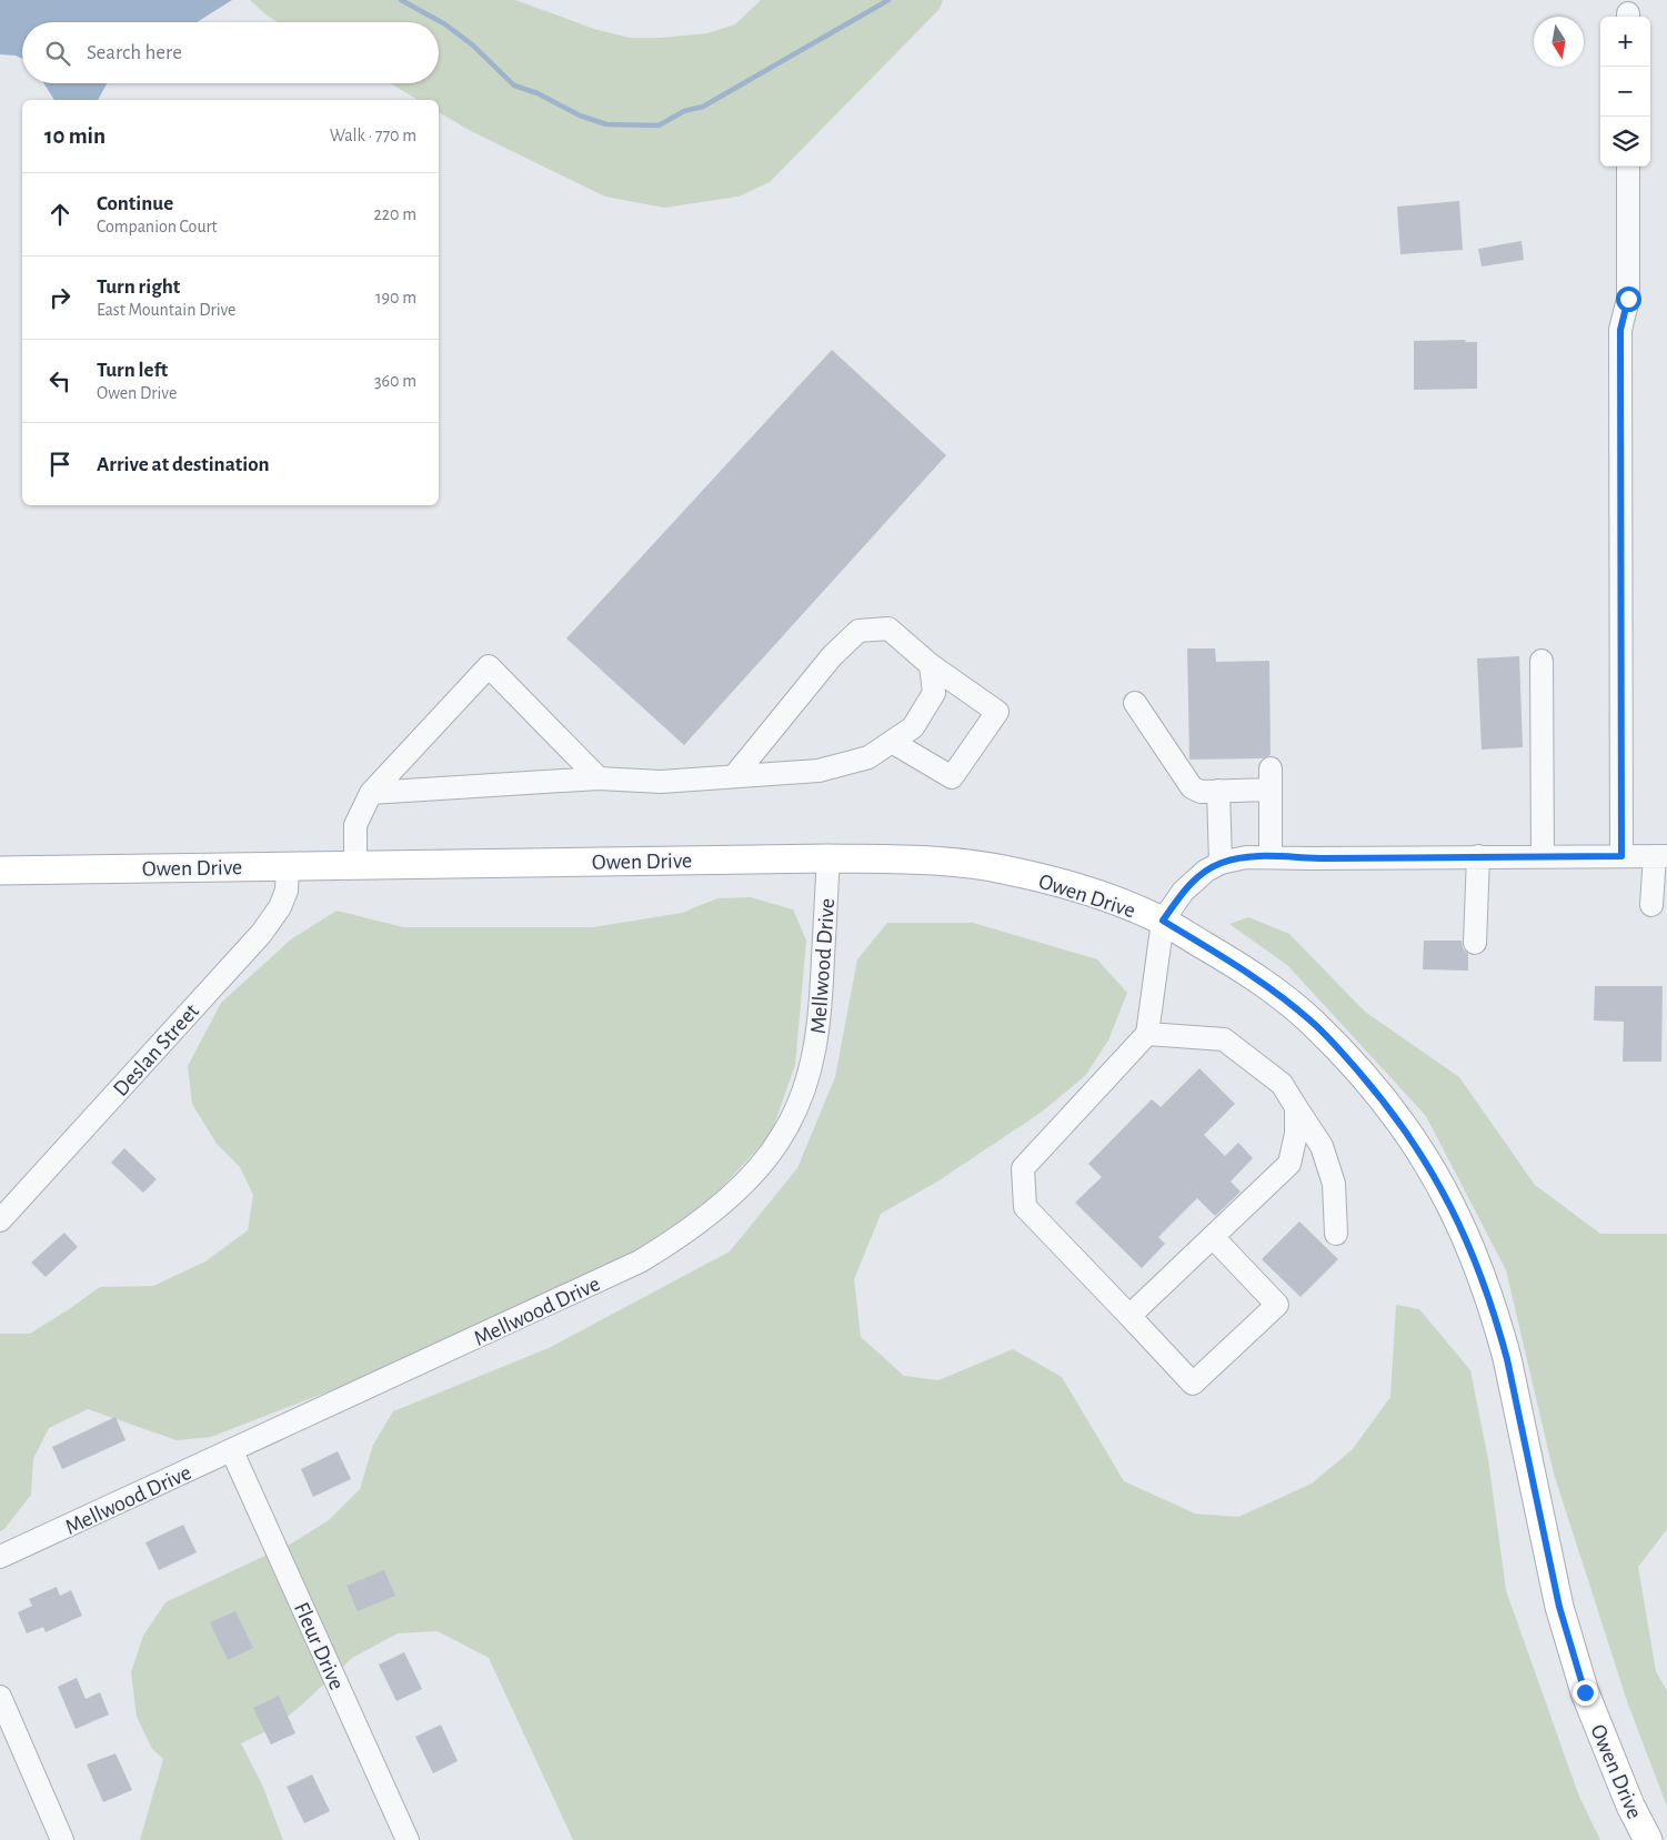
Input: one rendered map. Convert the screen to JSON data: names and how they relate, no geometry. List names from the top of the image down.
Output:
{
  "streets": {
    "main road": ["Owen Drive"],
    "street": ["Mellwood Drive", "Deslan Street", "Fleur Drive"]
  },
  "crossings": [
    ["Owen Drive", "Mellwood Drive"],
    ["Owen Drive", "Deslan Street"],
    ["Mellwood Drive", "Fleur Drive"]
  ],
  "north": "bottom",
  "page": {
    "map_buttons": ["+", "−"],
    "search": "Search here",
    "heading": ["10 min", "Walk · 770 m"],
    "list": [
      ["Continue", "Companion Court", "220 m"],
      ["Turn right", "East Mountain Drive", "190 m"],
      ["Turn left", "Owen Drive", "360 m"],
      "Arrive at destination"
    ]
  }
}
